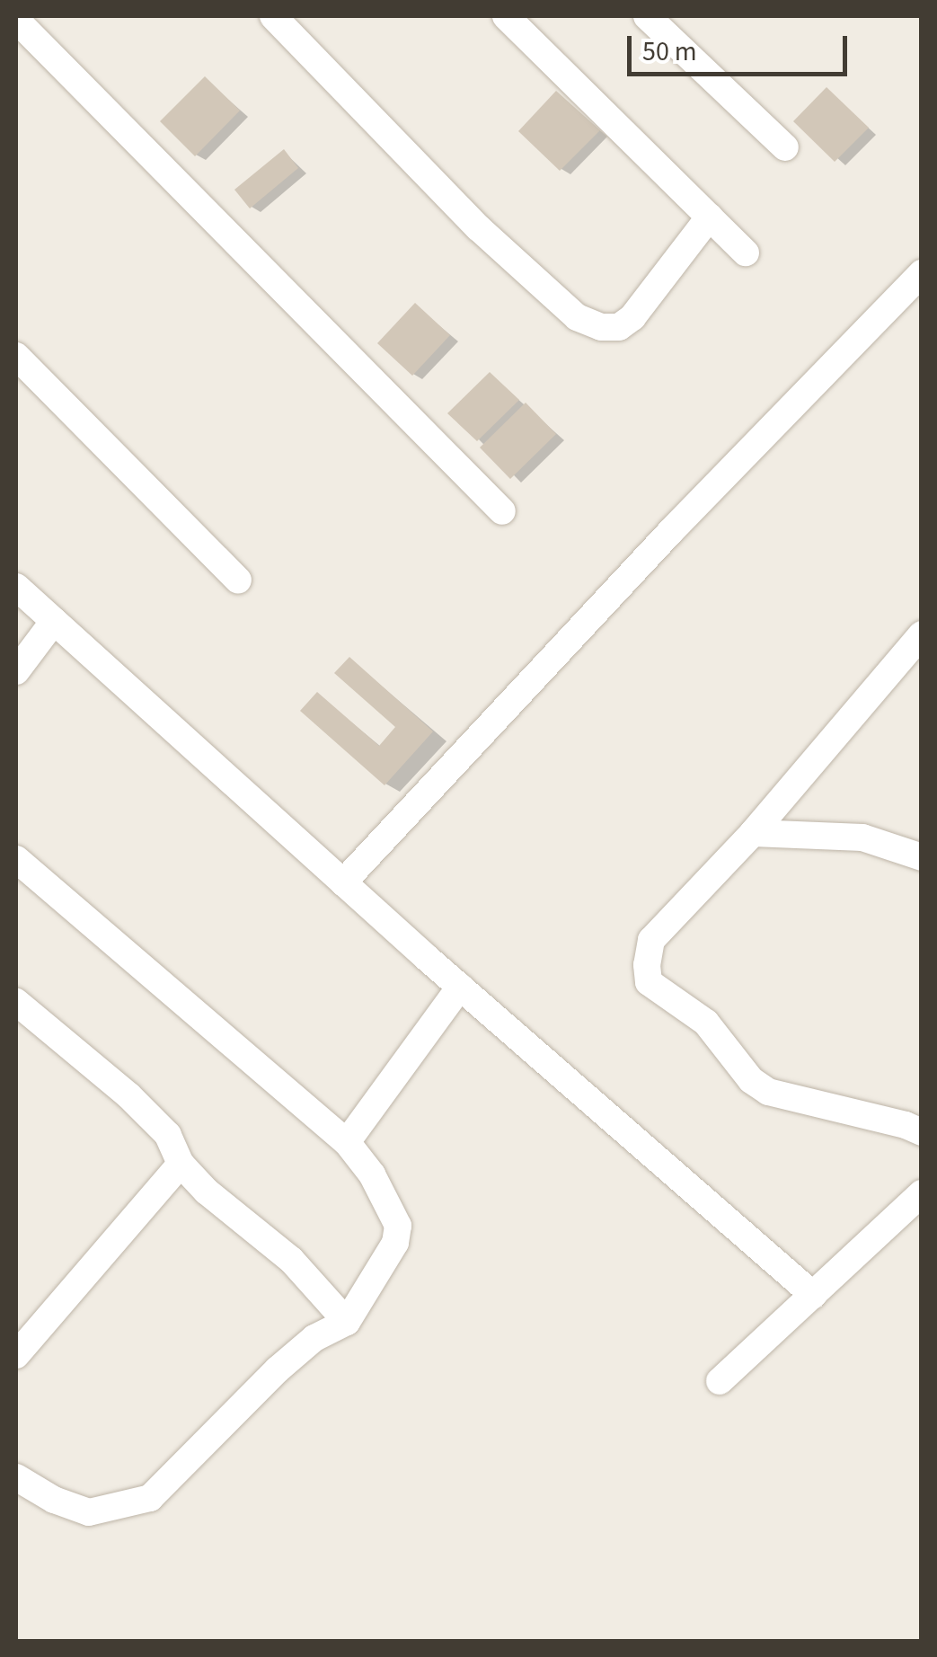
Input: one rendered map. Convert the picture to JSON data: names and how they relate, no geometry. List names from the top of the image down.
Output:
{
  "scale_bar": "50 m"
}
